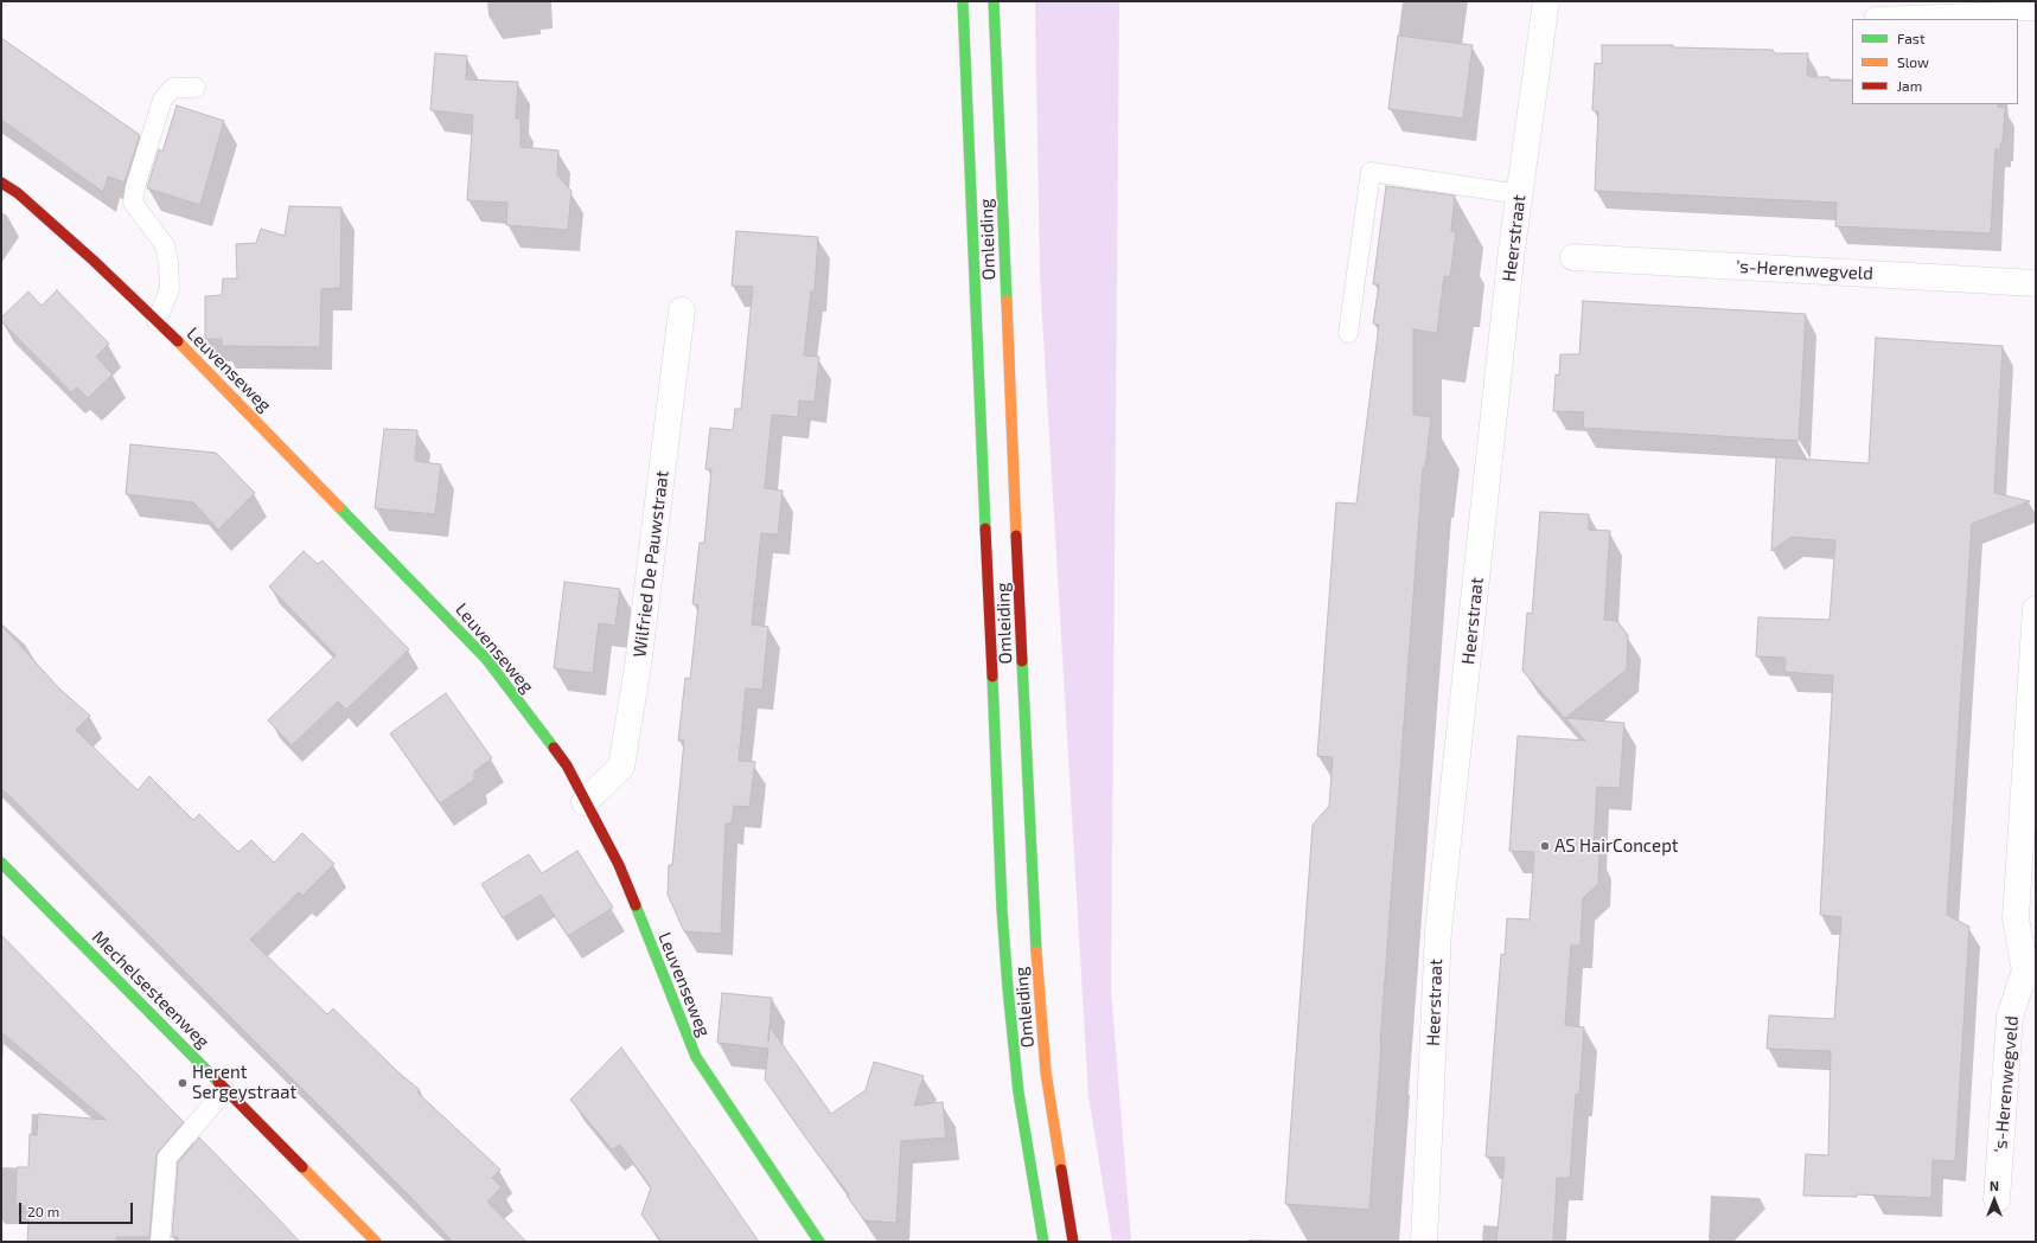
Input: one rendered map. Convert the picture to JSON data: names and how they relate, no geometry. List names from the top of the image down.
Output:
{
  "streets": {
    "main road": ["Omleiding", "Leuvenseweg", "Mechelsesteenweg"],
    "street": ["Heerstraat", "'s-Herenwegveld", "Wilfried De Pauwstraat"]
  },
  "crossings": [
    ["Leuvenseweg", "Wilfried De Pauwstraat"]
  ],
  "places": ["AS HairConcept", "Herent Sergeystraat"],
  "legend": ["Fast", "Slow", "Jam"],
  "scale_bar": "20 m",
  "north": "top"
}
